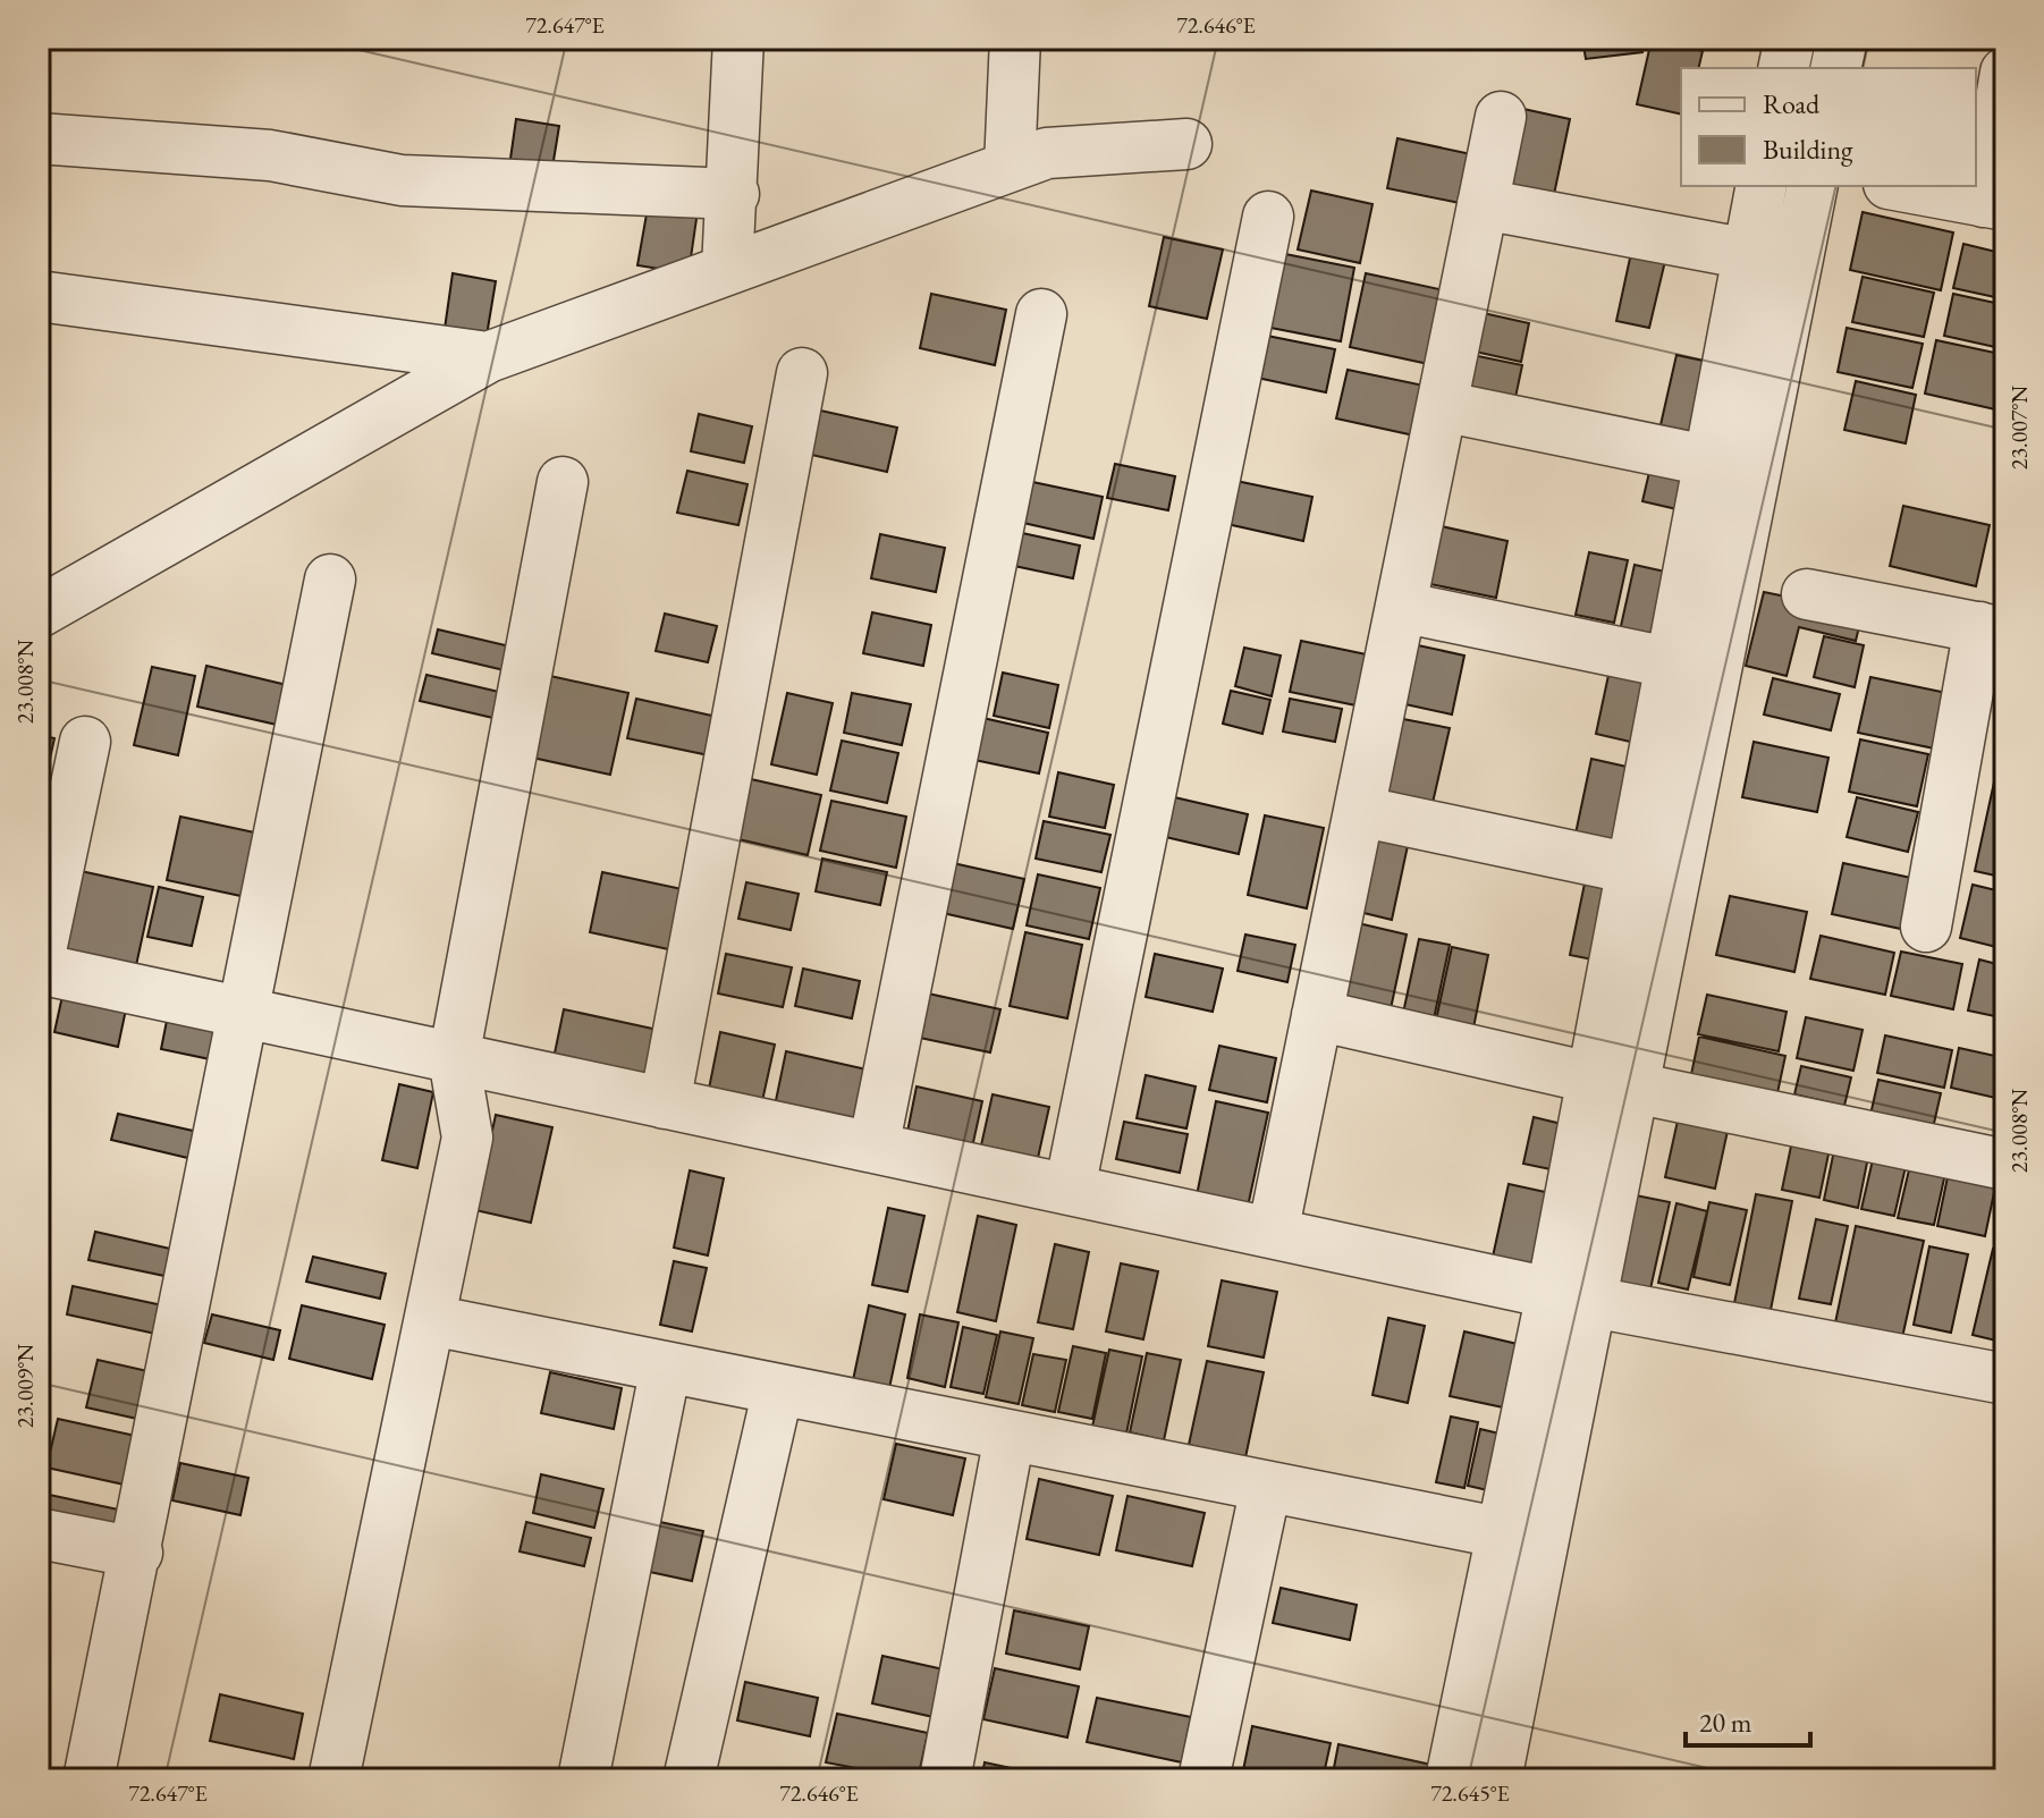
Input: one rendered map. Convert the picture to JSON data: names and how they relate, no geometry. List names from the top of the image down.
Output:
{
  "legend": ["Road", "Building"],
  "scale_bar": "20 m",
  "coordinates": [
    "72.647°E",
    "72.646°E",
    "23.007°N",
    "23.008°N",
    "23.009°N",
    "72.645°E"
  ]
}
